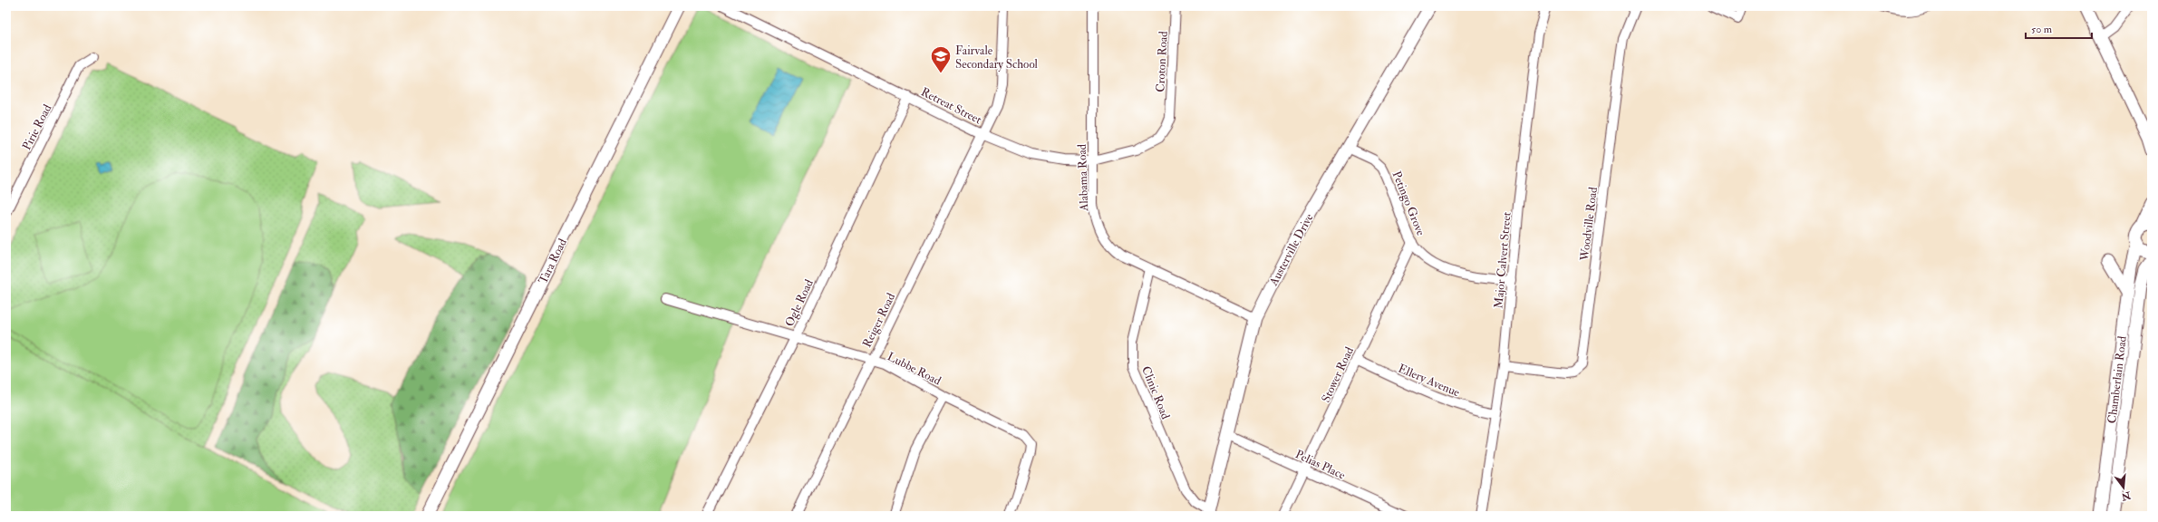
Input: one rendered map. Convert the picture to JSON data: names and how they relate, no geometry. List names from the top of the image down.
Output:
{
  "streets": {
    "street": [
      "Croton Road",
      "Retreat Street",
      "Pirie Road",
      "Alabama Road",
      "Petingo Grove",
      "Woodville Road",
      "Austerville Drive",
      "Major Calvert Street",
      "Tara Road",
      "Ogle Road",
      "Reiger Road",
      "Lubbe Road",
      "Stower Road",
      "Ellery Avenue",
      "Chamberlain Road",
      "Clinic Road",
      "Pelias Place"
    ]
  },
  "crossings": [
    ["Croton Road", "Retreat Street"],
    ["Retreat Street", "Alabama Road"],
    ["Retreat Street", "Ogle Road"],
    ["Retreat Street", "Reiger Road"],
    ["Alabama Road", "Austerville Drive"],
    ["Alabama Road", "Clinic Road"],
    ["Petingo Grove", "Austerville Drive"],
    ["Petingo Grove", "Major Calvert Street"],
    ["Petingo Grove", "Stower Road"],
    ["Woodville Road", "Major Calvert Street"],
    ["Austerville Drive", "Clinic Road"],
    ["Austerville Drive", "Pelias Place"],
    ["Major Calvert Street", "Ellery Avenue"],
    ["Ogle Road", "Lubbe Road"],
    ["Reiger Road", "Lubbe Road"],
    ["Stower Road", "Ellery Avenue"],
    ["Stower Road", "Pelias Place"]
  ],
  "places": {
    "school or university": ["Fairvale Secondary School"]
  },
  "scale_bar": "50 m",
  "north": "bottom"
}
